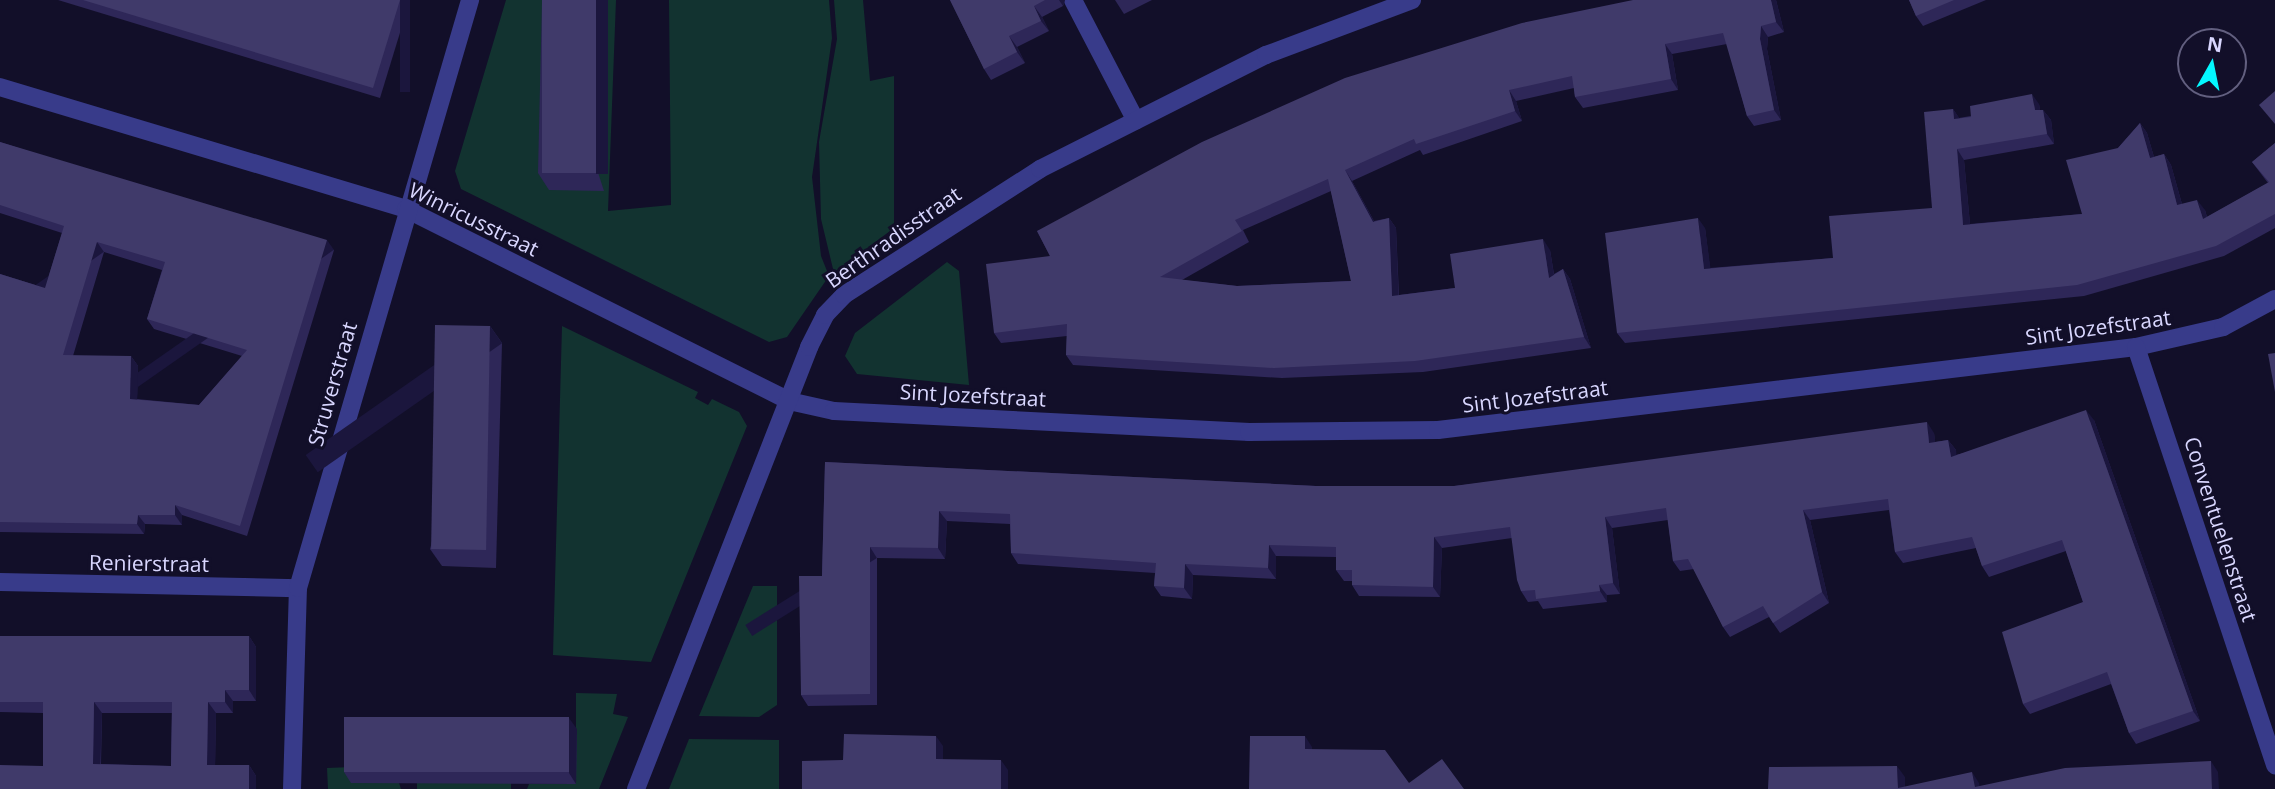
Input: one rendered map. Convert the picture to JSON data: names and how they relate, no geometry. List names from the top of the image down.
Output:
{
  "streets": {
    "street": [
      "Winricusstraat",
      "Berthradisstraat",
      "Sint Jozefstraat",
      "Struverstraat",
      "Conventuelenstraat",
      "Renierstraat"
    ]
  },
  "crossings": [
    ["Winricusstraat", "Berthradisstraat"],
    ["Winricusstraat", "Sint Jozefstraat"],
    ["Winricusstraat", "Struverstraat"],
    ["Berthradisstraat", "Sint Jozefstraat"],
    ["Sint Jozefstraat", "Conventuelenstraat"],
    ["Struverstraat", "Renierstraat"]
  ],
  "north": "top"
}
